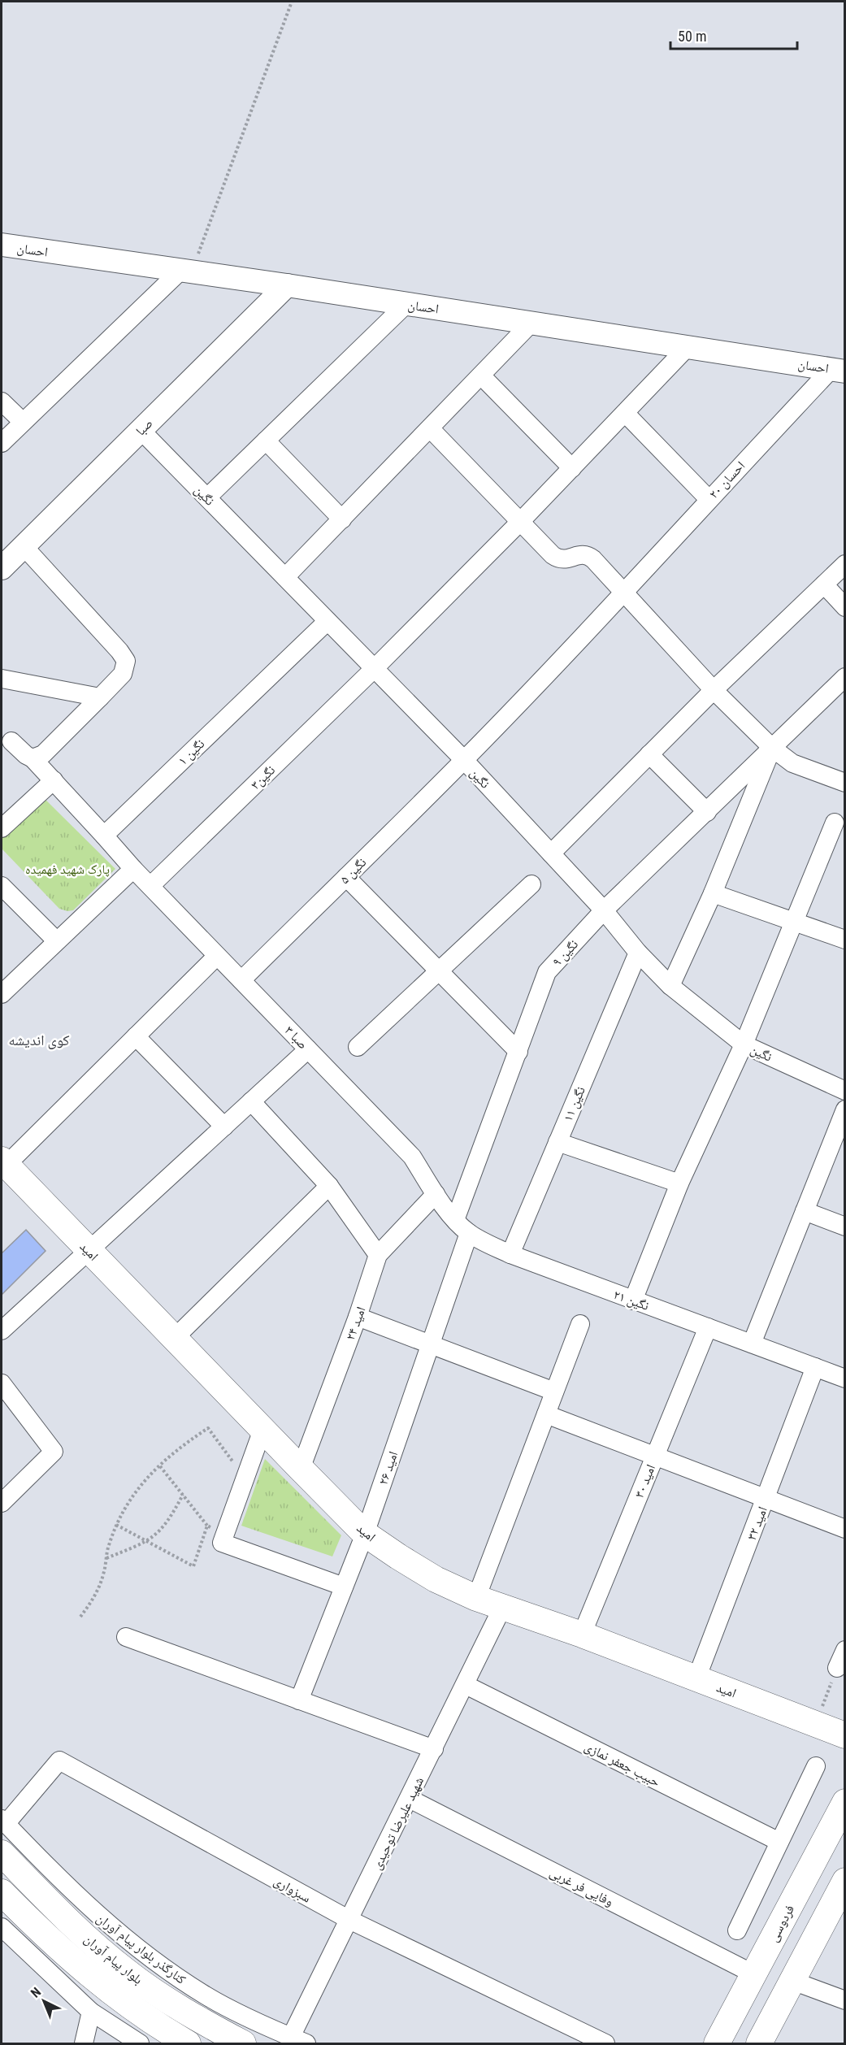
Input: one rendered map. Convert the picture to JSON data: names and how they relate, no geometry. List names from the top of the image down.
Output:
{
  "streets": {
    "main road": ["امید", "فردوسی", "بلوار پیام آوران"],
    "street": [
      "احسان",
      "صبا",
      "احسان ۲۰",
      "نگین",
      "نگین ۱",
      "نگین۳",
      "نگین ۵",
      "نگین ۹",
      "صبا ۳",
      "نگین ۱۱",
      "نگین ۲۱",
      "امید ۲۴",
      "امید ۲۶",
      "امید ۳۰",
      "امید ۳۲",
      "حبیب جعفر نمازی",
      "شهید علیرضا توحیدی",
      "وفایی فر غربی",
      "سبزواری",
      "کنارگذر بلوار پیام آوران"
    ]
  },
  "crossings": [
    ["احسان", "صبا"],
    ["احسان", "احسان ۲۰"],
    ["احسان", "نگین۳"],
    ["صبا", "نگین"],
    ["احسان ۲۰", "نگین"],
    ["احسان ۲۰", "نگین ۵"],
    ["نگین", "نگین ۱"],
    ["نگین", "نگین۳"],
    ["نگین", "نگین ۵"],
    ["نگین", "نگین ۹"],
    ["نگین", "نگین ۱۱"],
    ["نگین۳", "صبا ۳"],
    ["نگین ۵", "صبا ۳"],
    ["نگین ۹", "نگین ۲۱"],
    ["صبا ۳", "نگین ۲۱"],
    ["صبا ۳", "امید ۲۴"],
    ["نگین ۱۱", "نگین ۲۱"],
    ["امید", "امید ۲۴"],
    ["امید", "امید ۲۶"],
    ["امید", "امید ۳۰"],
    ["امید", "امید ۳۲"],
    ["امید", "شهید علیرضا توحیدی"],
    ["نگین ۲۱", "امید ۲۴"],
    ["نگین ۲۱", "امید ۲۶"],
    ["نگین ۲۱", "امید ۳۰"],
    ["نگین ۲۱", "امید ۳۲"],
    ["حبیب جعفر نمازی", "شهید علیرضا توحیدی"],
    ["شهید علیرضا توحیدی", "وفایی فر غربی"],
    ["شهید علیرضا توحیدی", "سبزواری"],
    ["شهید علیرضا توحیدی", "کنارگذر بلوار پیام آوران"],
    ["وفایی فر غربی", "فردوسی"],
    ["سبزواری", "کنارگذر بلوار پیام آوران"]
  ],
  "districts": ["کوی اندیشه"],
  "parks": ["پارک شهید فهمیده"],
  "scale_bar": "50 m",
  "north": "top left"
}
